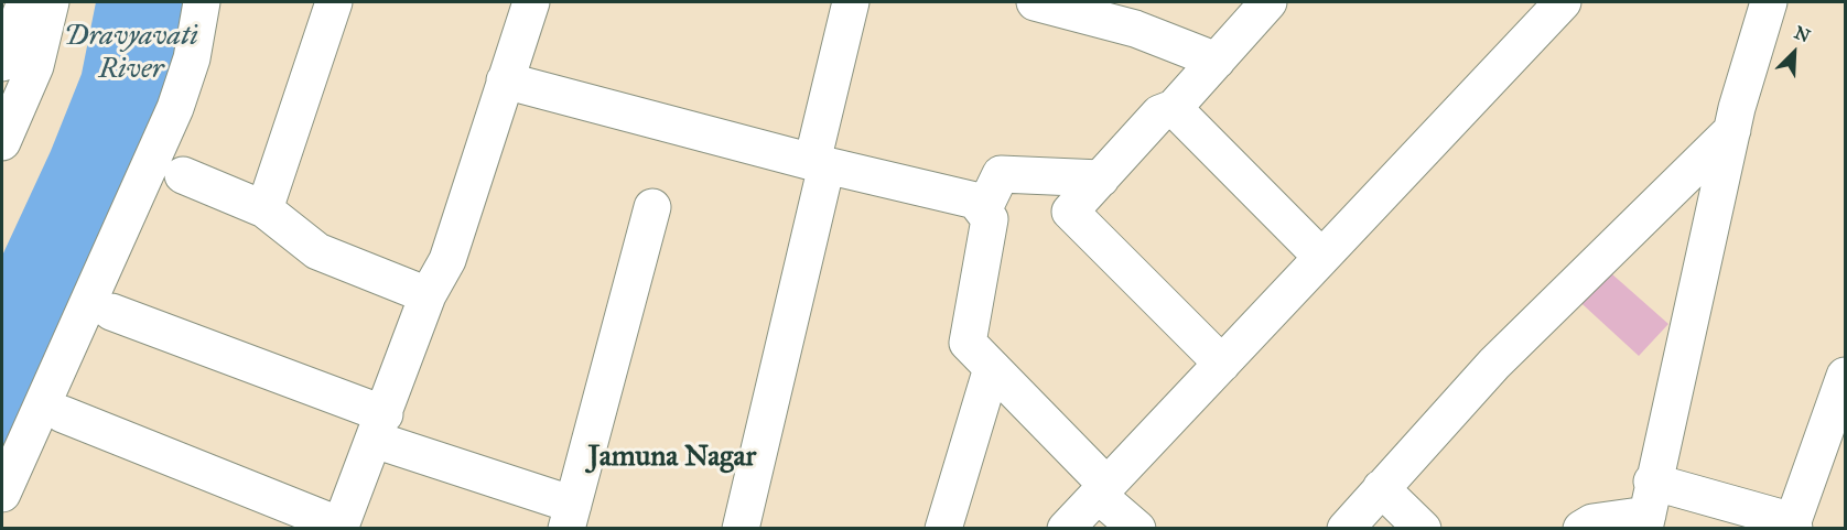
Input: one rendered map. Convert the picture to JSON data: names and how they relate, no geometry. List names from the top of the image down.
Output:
{
  "districts": ["Jamuna Nagar"],
  "water": ["Dravyavati River"],
  "north": "top right"
}
